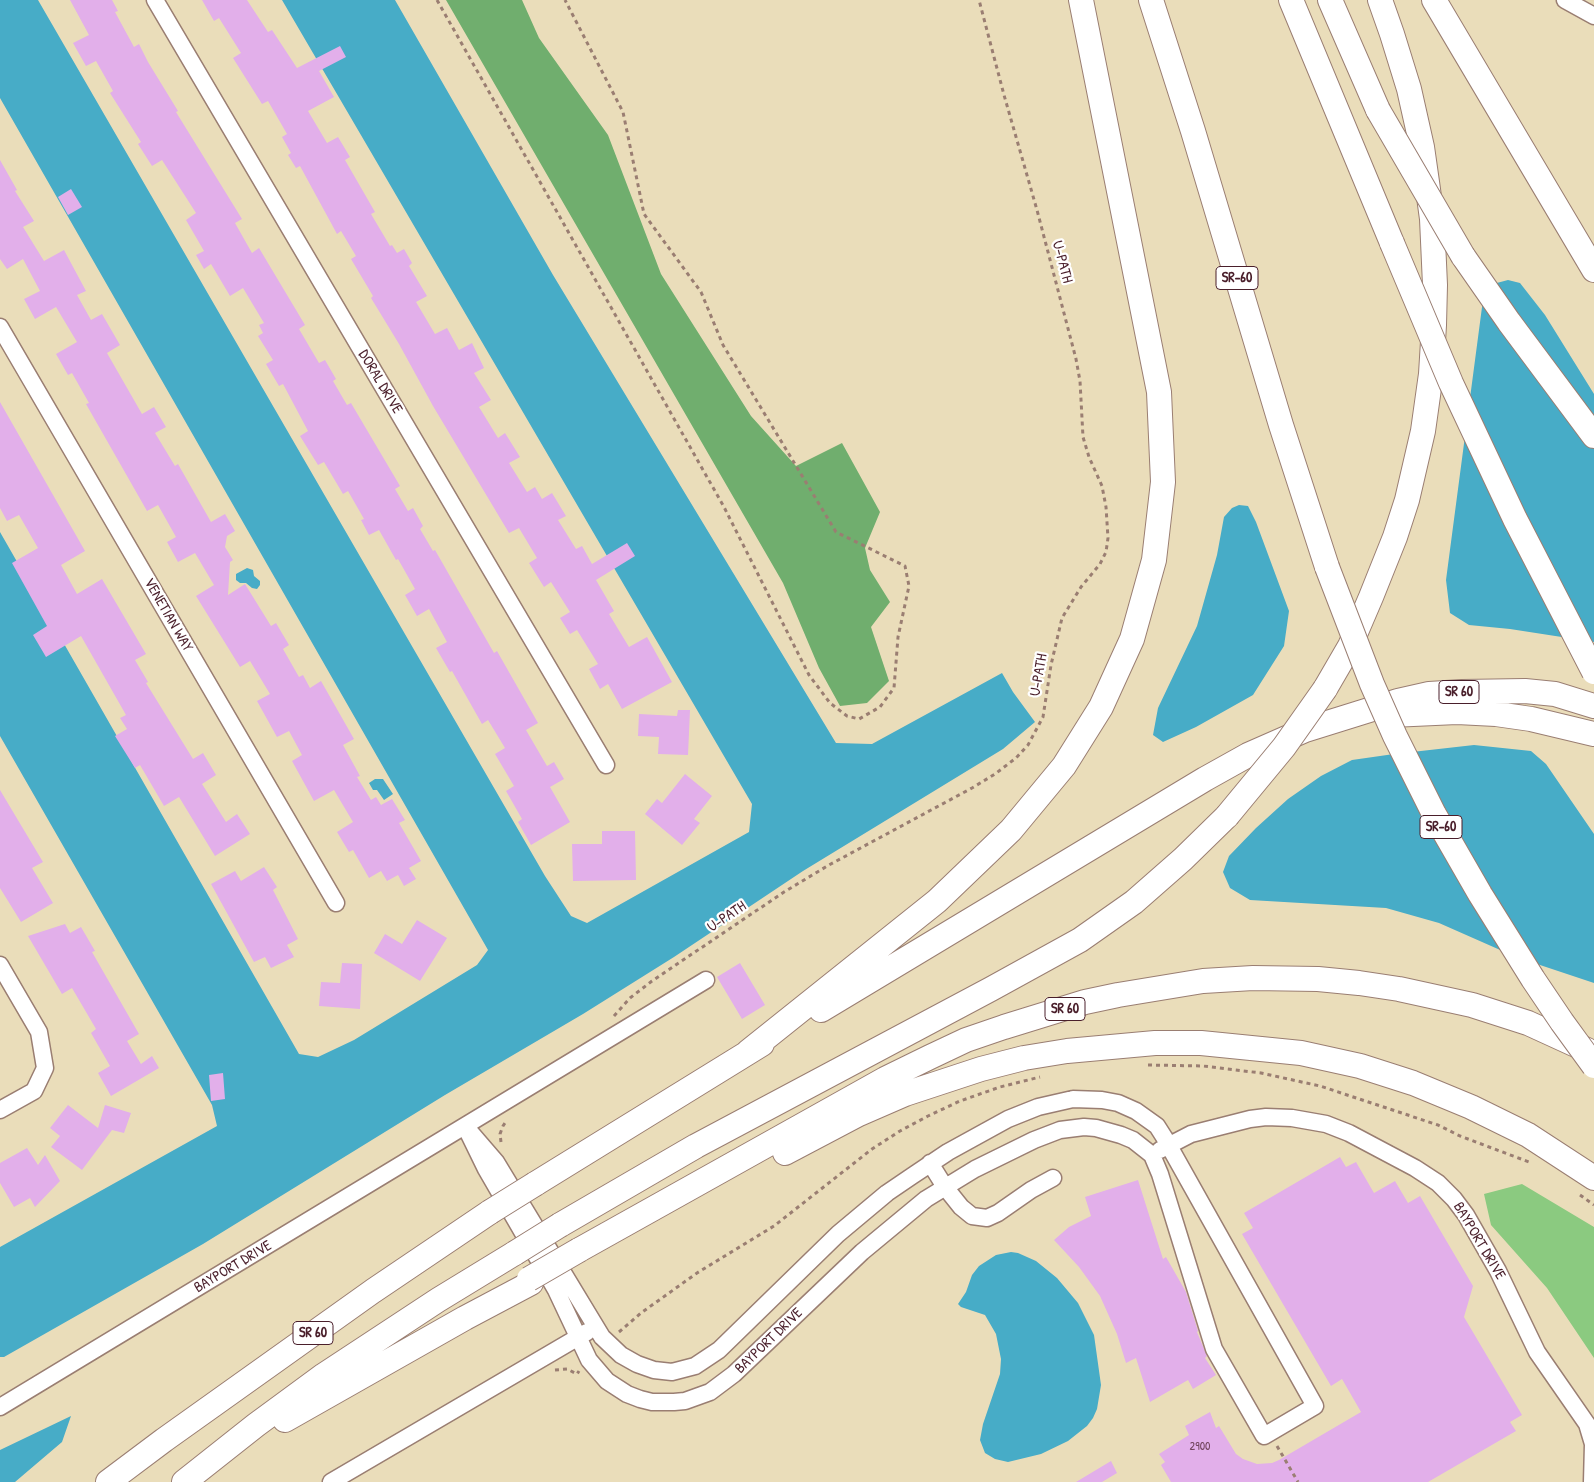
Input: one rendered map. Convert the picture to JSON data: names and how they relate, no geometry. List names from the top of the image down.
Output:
{
  "streets": {
    "highway": ["SR-60", "SR 60"],
    "street": ["DORAL DRIVE", "VENETIAN WAY", "BAYPORT DRIVE"],
    "path": ["U-PATH"]
  },
  "house_numbers": ["2900"]
}
